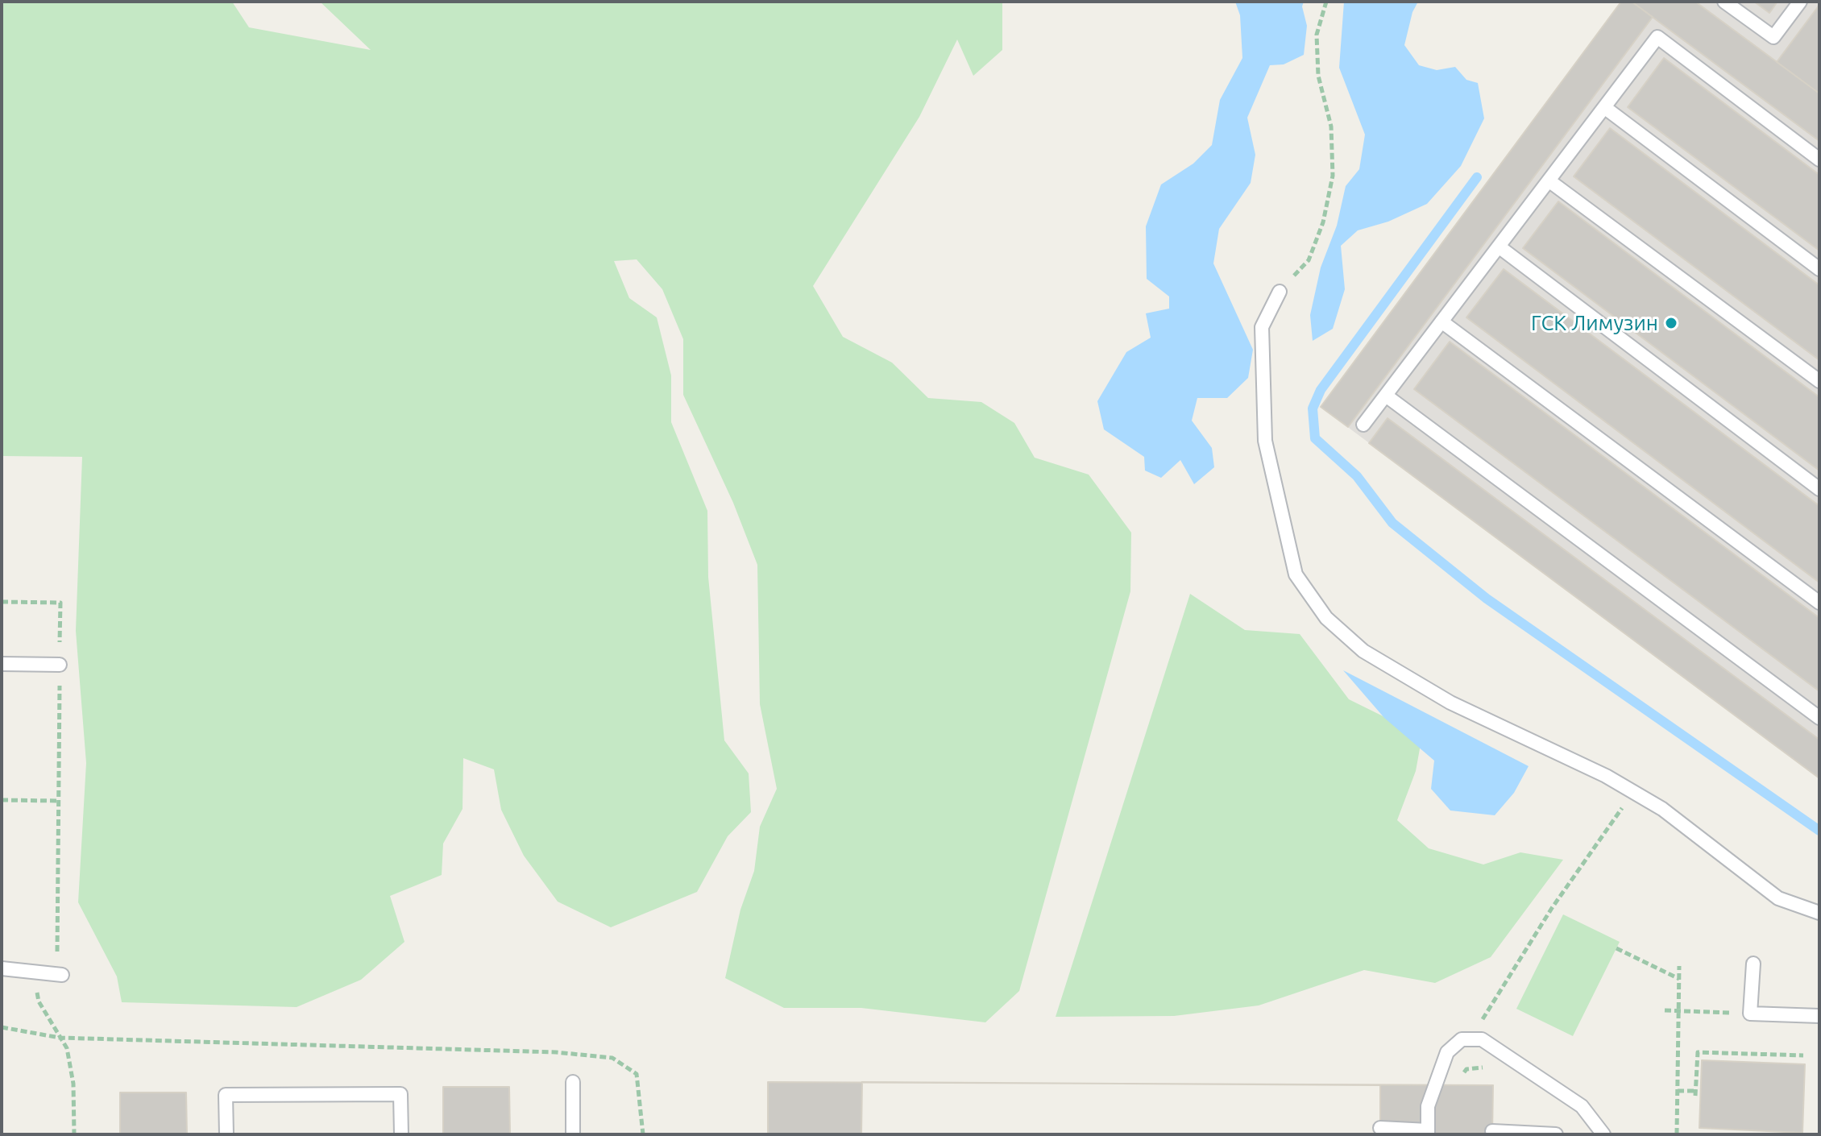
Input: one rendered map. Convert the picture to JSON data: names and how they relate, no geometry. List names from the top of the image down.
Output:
{
  "places": ["ГСК Лимузин"]
}
